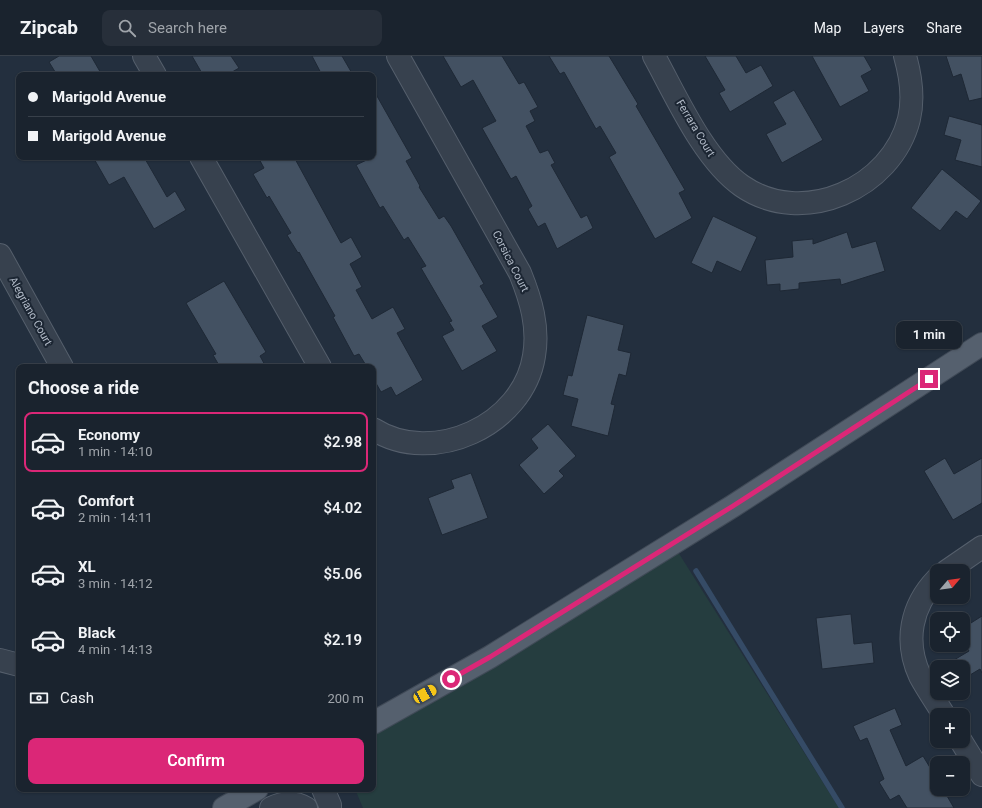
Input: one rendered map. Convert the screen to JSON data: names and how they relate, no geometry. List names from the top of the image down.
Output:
{
  "streets": {
    "street": ["Ferrara Court", "Corsica Court", "Alegriano Court"]
  },
  "north": "top right",
  "page": {
    "header": "Zipcab",
    "search": "Search here",
    "nav": ["Map", "Layers", "Share"],
    "banner": ["Marigold Avenue", "Marigold Avenue"],
    "bubble": "1 min",
    "heading": "Choose a ride",
    "list": [
      {
        "name": "Economy",
        "note": "1 min · 14:10",
        "value": "$2.98"
      },
      {
        "name": "Comfort",
        "note": "2 min · 14:11",
        "value": "$4.02"
      },
      {
        "name": "XL",
        "note": "3 min · 14:12",
        "value": "$5.06"
      },
      {
        "name": "Black",
        "note": "4 min · 14:13",
        "value": "$2.19"
      }
    ],
    "map_buttons": ["+", "−"],
    "pay": ["Cash", "200 m"],
    "buttons": "Confirm"
  }
}
